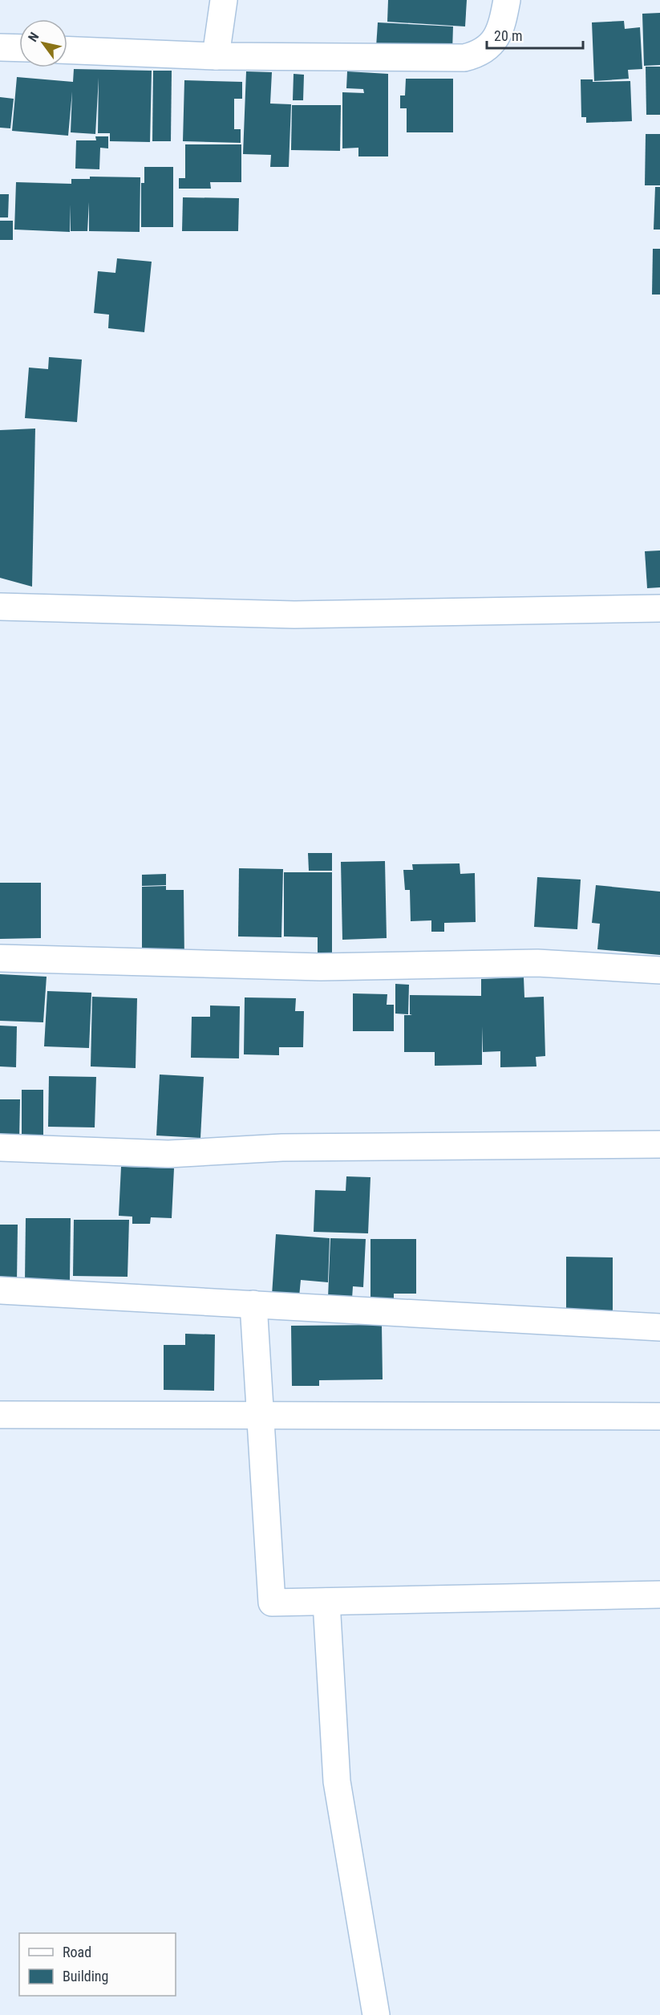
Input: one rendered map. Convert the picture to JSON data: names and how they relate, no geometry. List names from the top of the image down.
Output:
{
  "legend": ["Road", "Building"],
  "scale_bar": "20 m",
  "north": "top left"
}
